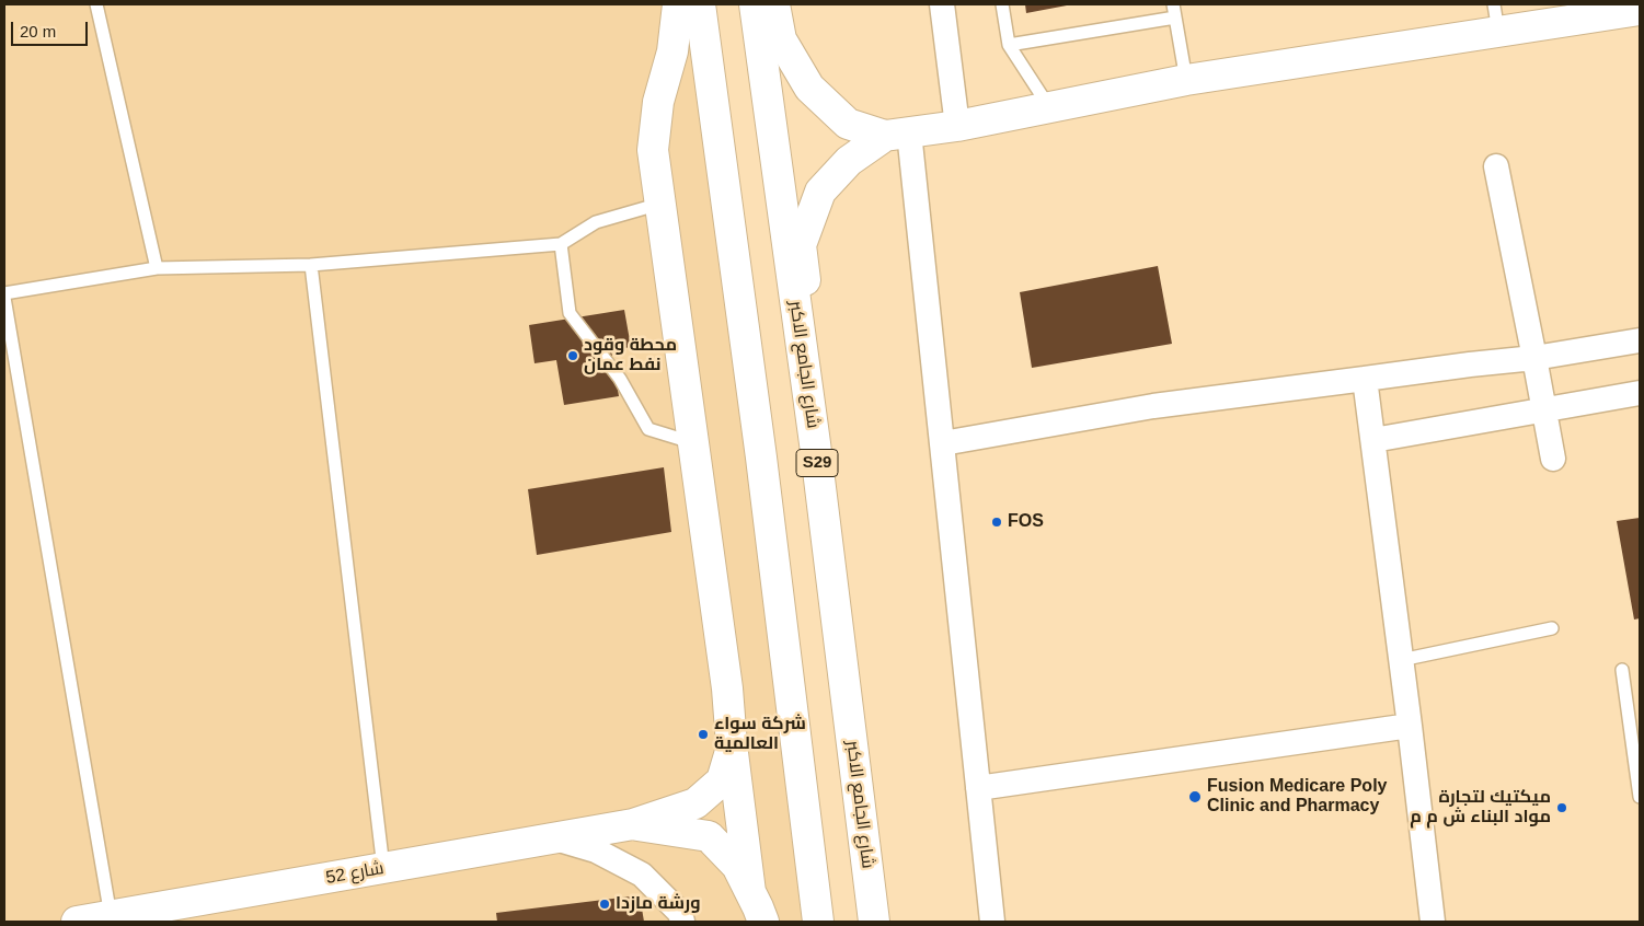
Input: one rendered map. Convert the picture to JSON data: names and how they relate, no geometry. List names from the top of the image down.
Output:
{
  "streets": {
    "street": ["شارع الجامع الاكبر", "S29", "شارع 52"]
  },
  "places": [
    "محطة وقود نفط عمان",
    "FOS",
    "شركة سواء العالمية",
    "Fusion Medicare Poly Clinic and Pharmacy",
    "ميكتيك لتجارة مواد البناء ش م م",
    "ورشة مازدا"
  ],
  "scale_bar": "20 m"
}
